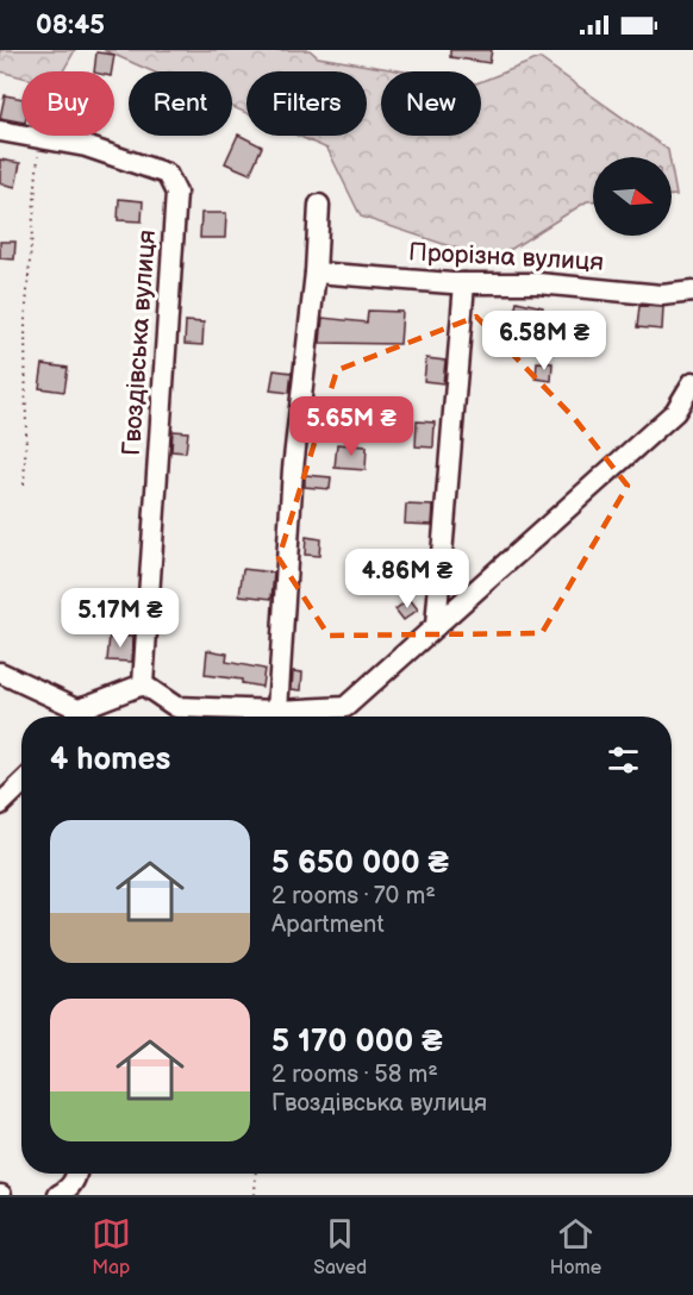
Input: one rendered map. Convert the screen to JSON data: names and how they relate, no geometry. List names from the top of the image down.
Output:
{
  "streets": {
    "street": ["Прорізна вулиця", "Гвоздівська вулиця"]
  },
  "north": "right",
  "page": {
    "status": "08:45",
    "chip": [
      "Buy",
      "Rent",
      "Filters",
      "New"
    ],
    "price": [
      "6.58M ₴",
      "5.65M ₴",
      "4.86M ₴",
      "5.17M ₴"
    ],
    "heading": "4 homes",
    "list": [
      {
        "name": "5 650 000 ₴",
        "note": "2 rooms · 70 m² · Apartment"
      },
      {
        "name": "5 170 000 ₴",
        "note": "2 rooms · 58 m² · Гвоздівська вулиця"
      }
    ],
    "tabs": ["Map", "Saved", "Home"]
  }
}
